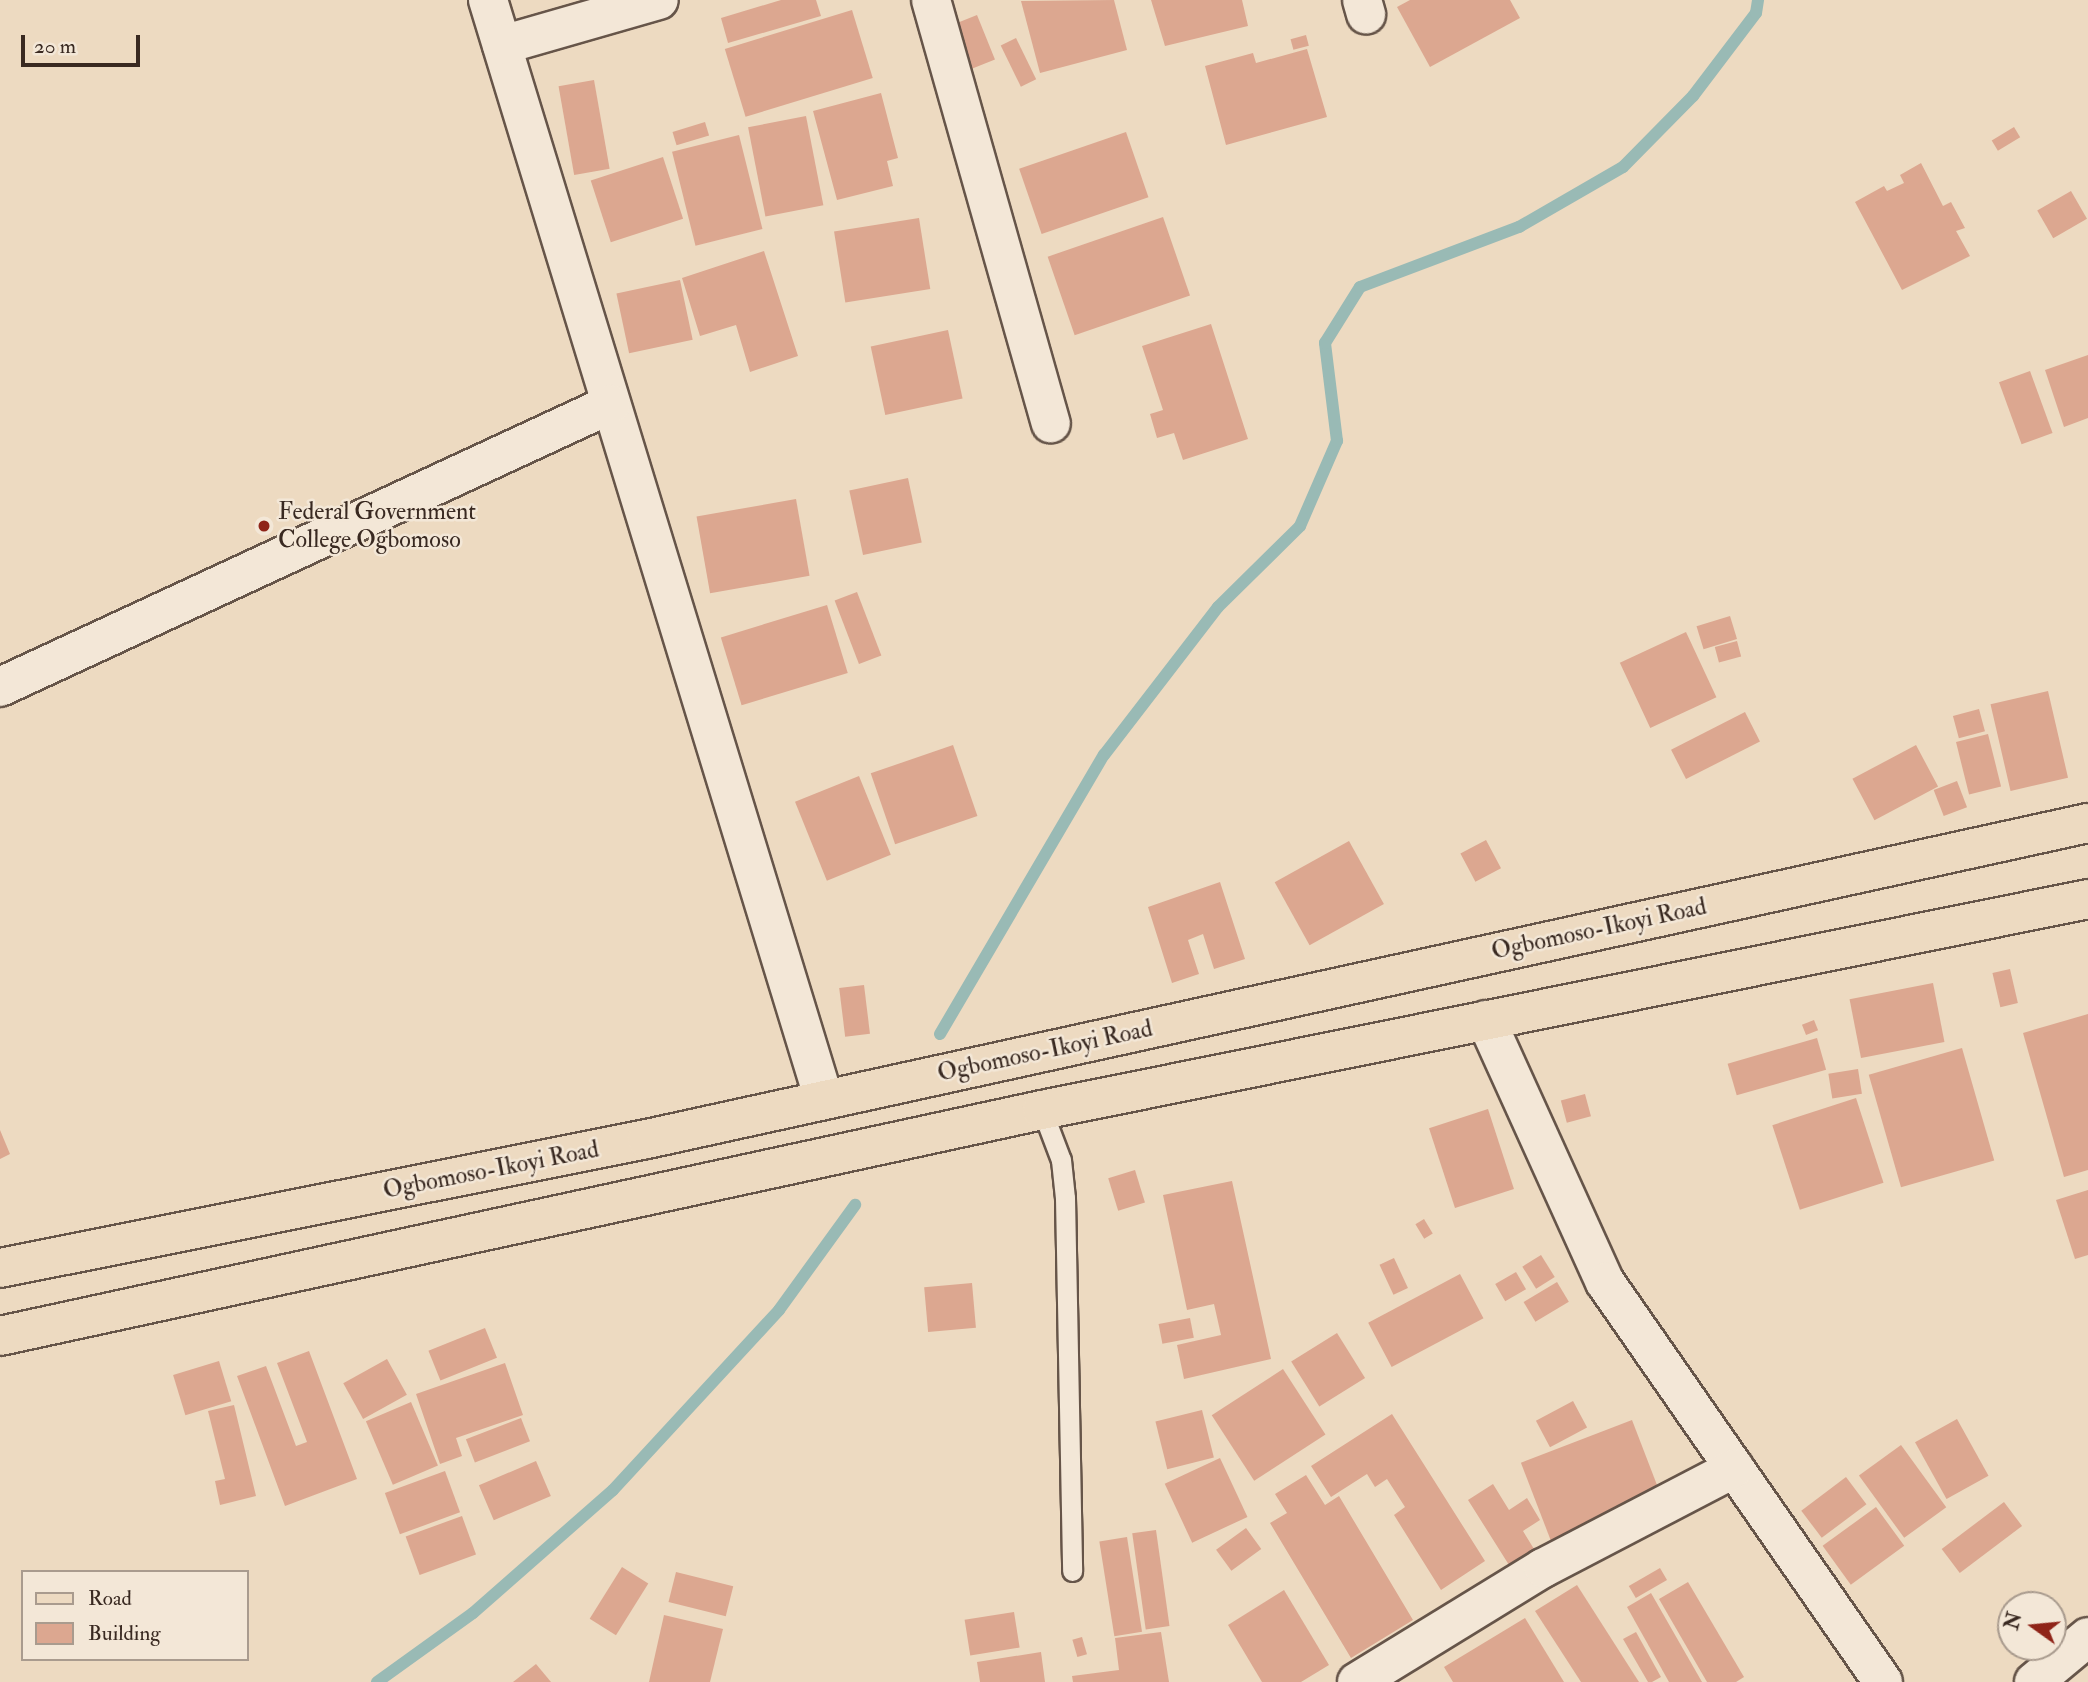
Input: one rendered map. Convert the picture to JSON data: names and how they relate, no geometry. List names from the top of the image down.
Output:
{
  "streets": {
    "main road": ["Ogbomoso-Ikoyi Road"]
  },
  "places": ["Federal Government College Ogbomoso"],
  "legend": ["Road", "Building"],
  "scale_bar": "20 m",
  "north": "left"
}
